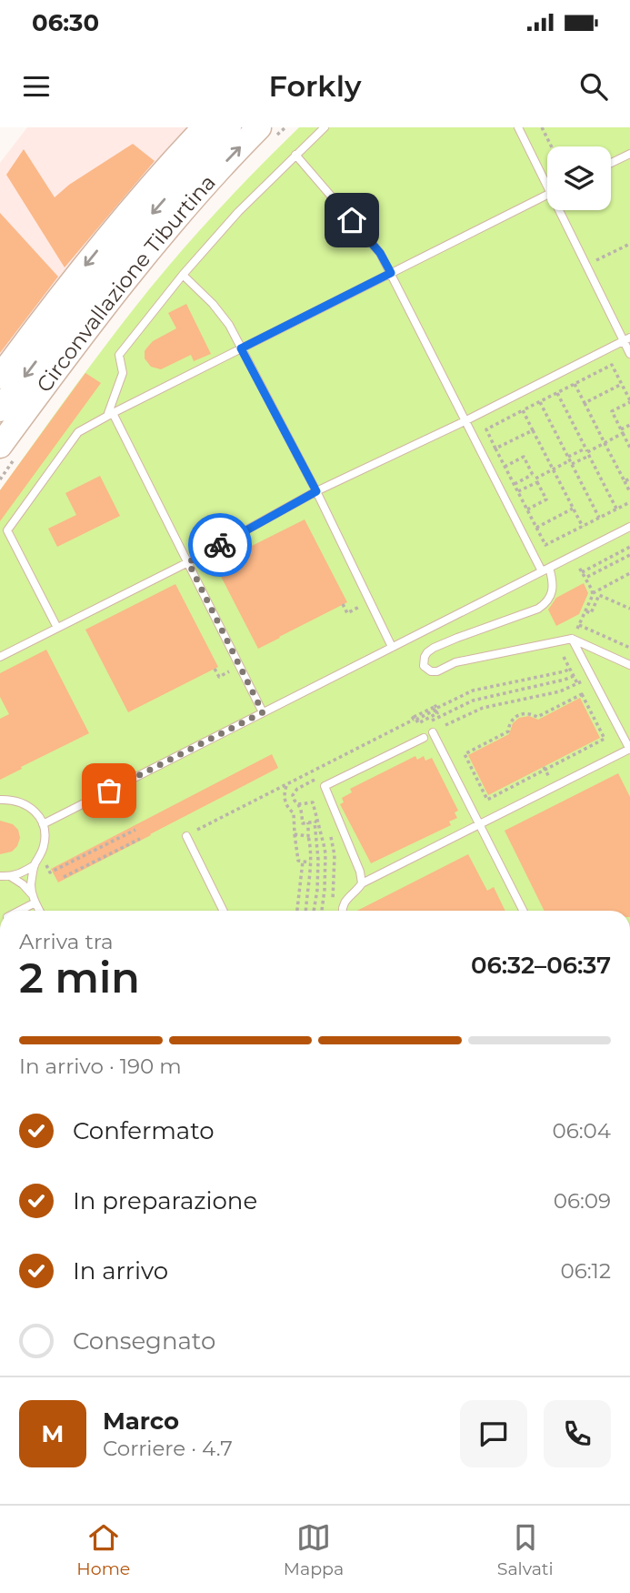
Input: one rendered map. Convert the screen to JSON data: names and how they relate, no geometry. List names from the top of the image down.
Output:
{
  "streets": {
    "highway": ["Circonvallazione Tiburtina"]
  },
  "page": {
    "status": "06:30",
    "header": "Forkly",
    "heading": ["2 min", "Arriva tra", "06:32–06:37"],
    "panel": ["Marco", "Corriere · 4.7"],
    "bar": "In arrivo · 190 m",
    "list": [
      ["Confermato", "06:04"],
      ["In preparazione", "06:09"],
      ["In arrivo", "06:12"],
      "Consegnato"
    ],
    "round": "M",
    "tabs": ["Home", "Mappa", "Salvati"]
  }
}
